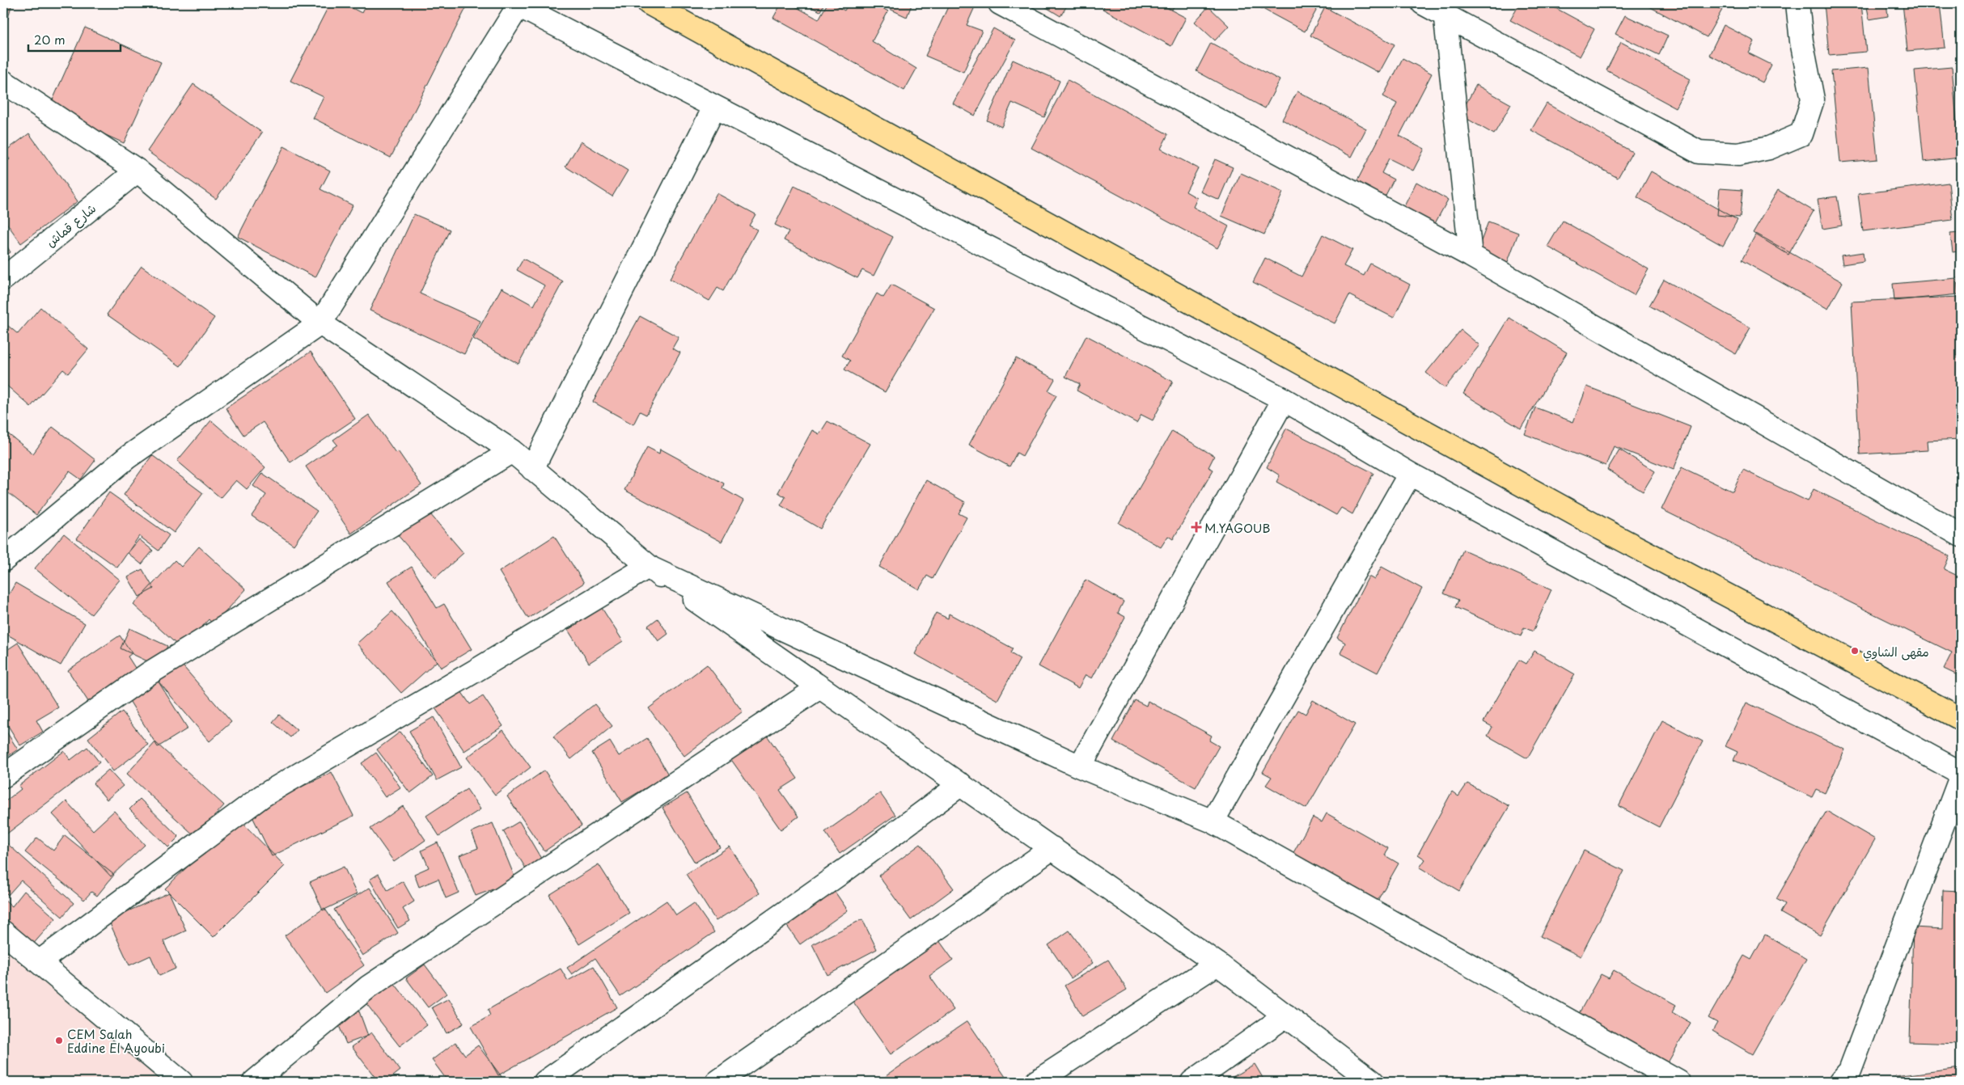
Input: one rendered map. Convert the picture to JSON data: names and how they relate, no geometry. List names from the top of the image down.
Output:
{
  "streets": {
    "street": ["شارع قماش"]
  },
  "places": {
    "health": ["M.YAGOUB"],
    "other": ["مقهى الشاوي", "CEM Salah Eddine El Ayoubi"]
  },
  "scale_bar": "20 m"
}
